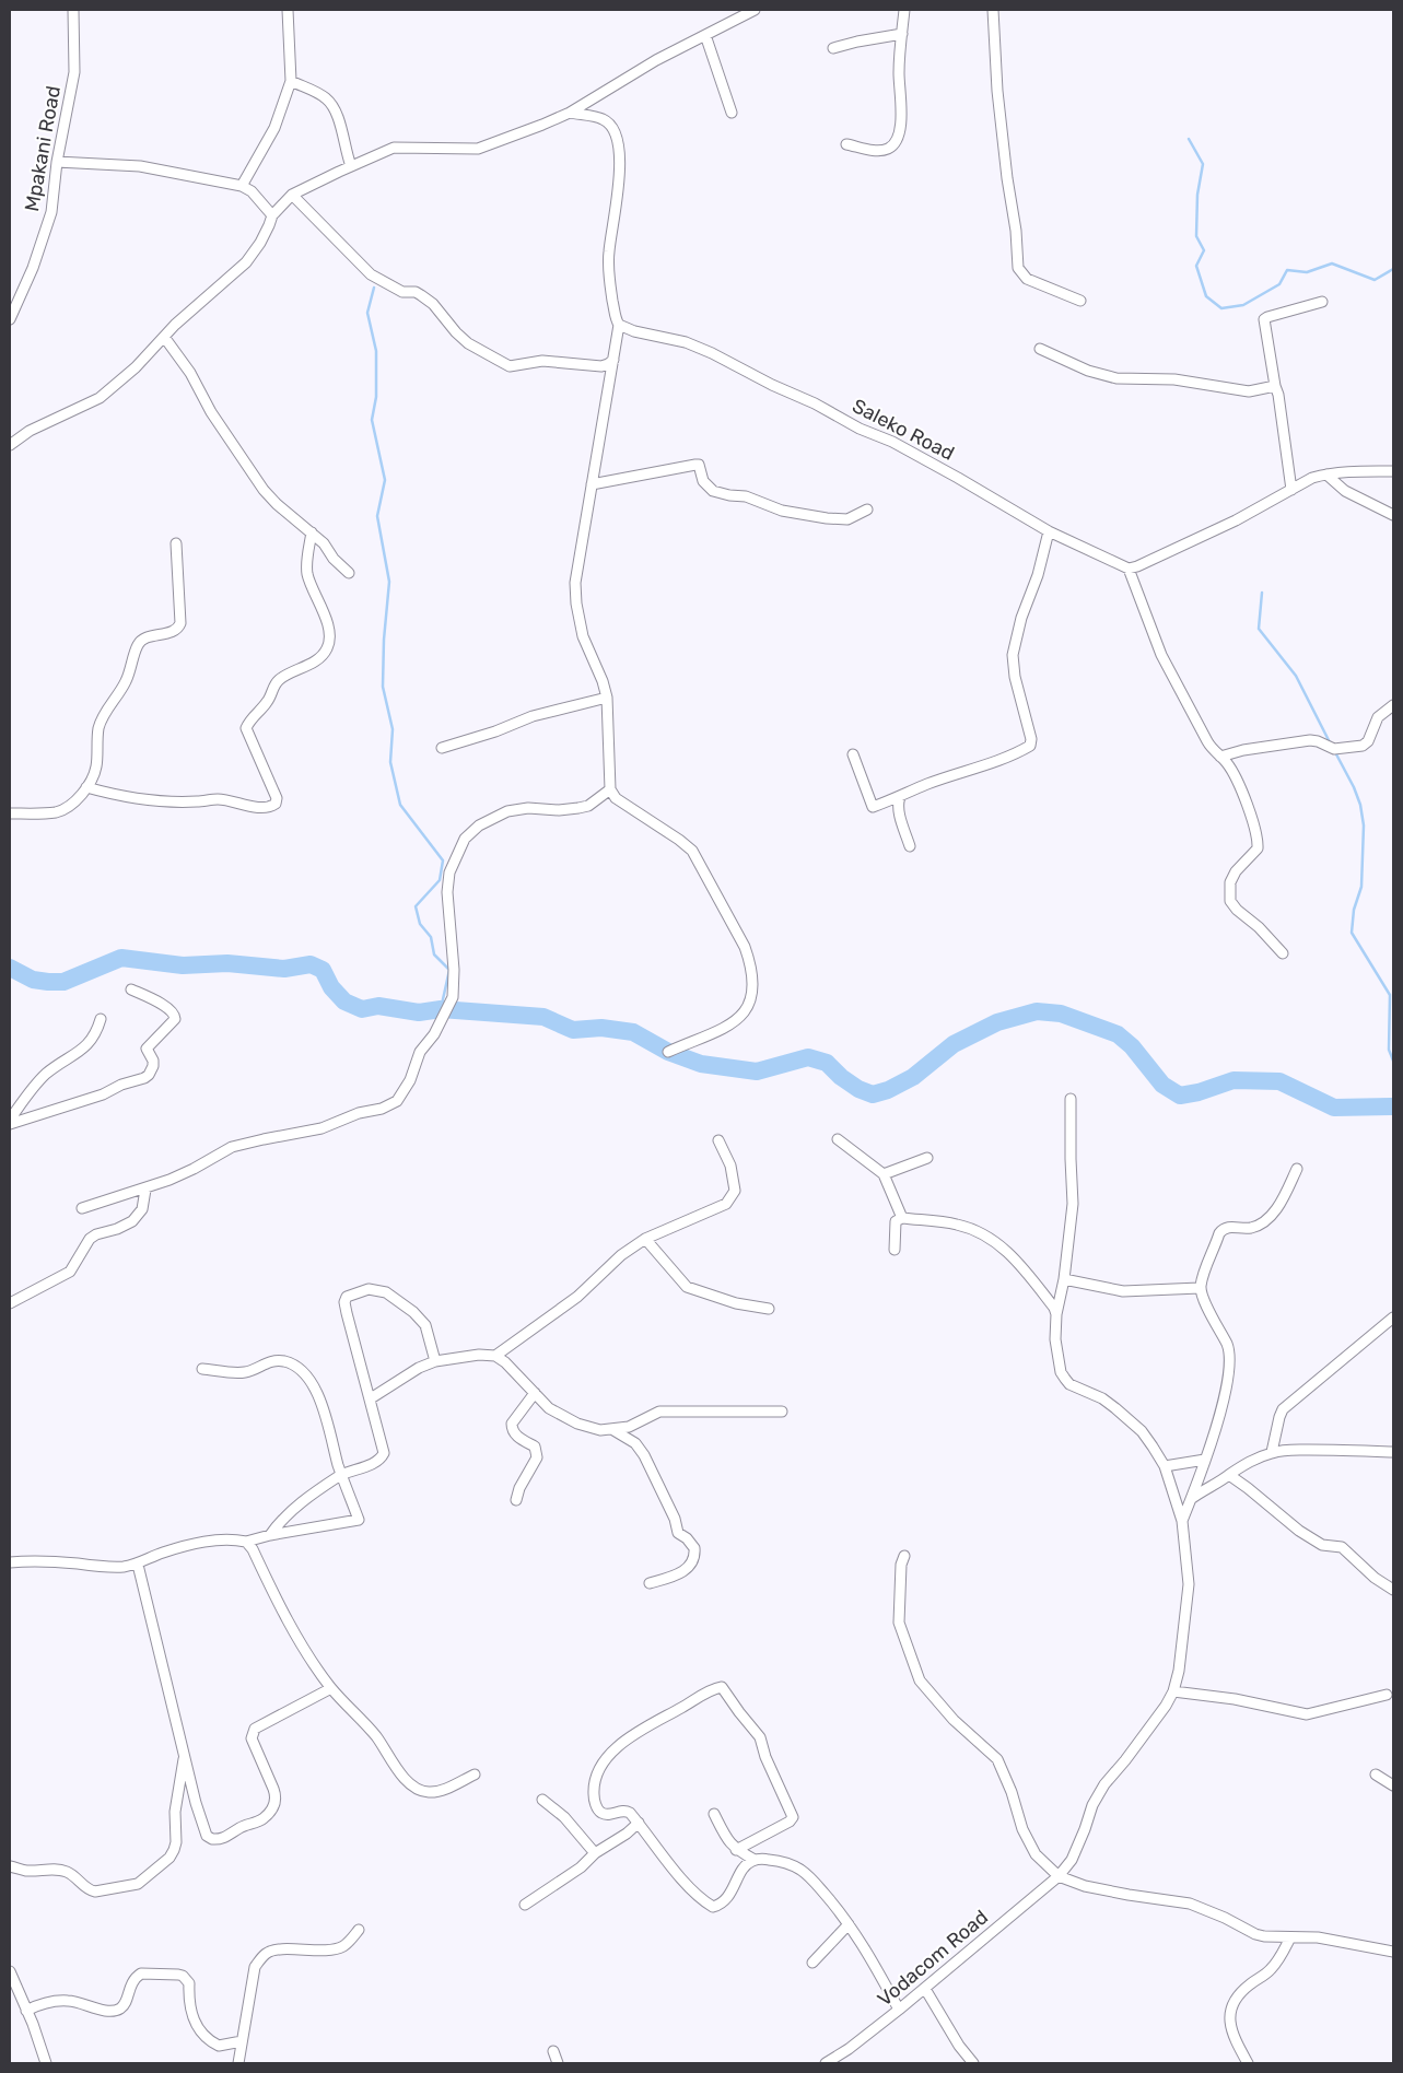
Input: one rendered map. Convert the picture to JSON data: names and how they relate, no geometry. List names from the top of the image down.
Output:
{
  "streets": {
    "street": ["Mpakani Road", "Saleko Road", "Vodacom Road"]
  }
}
